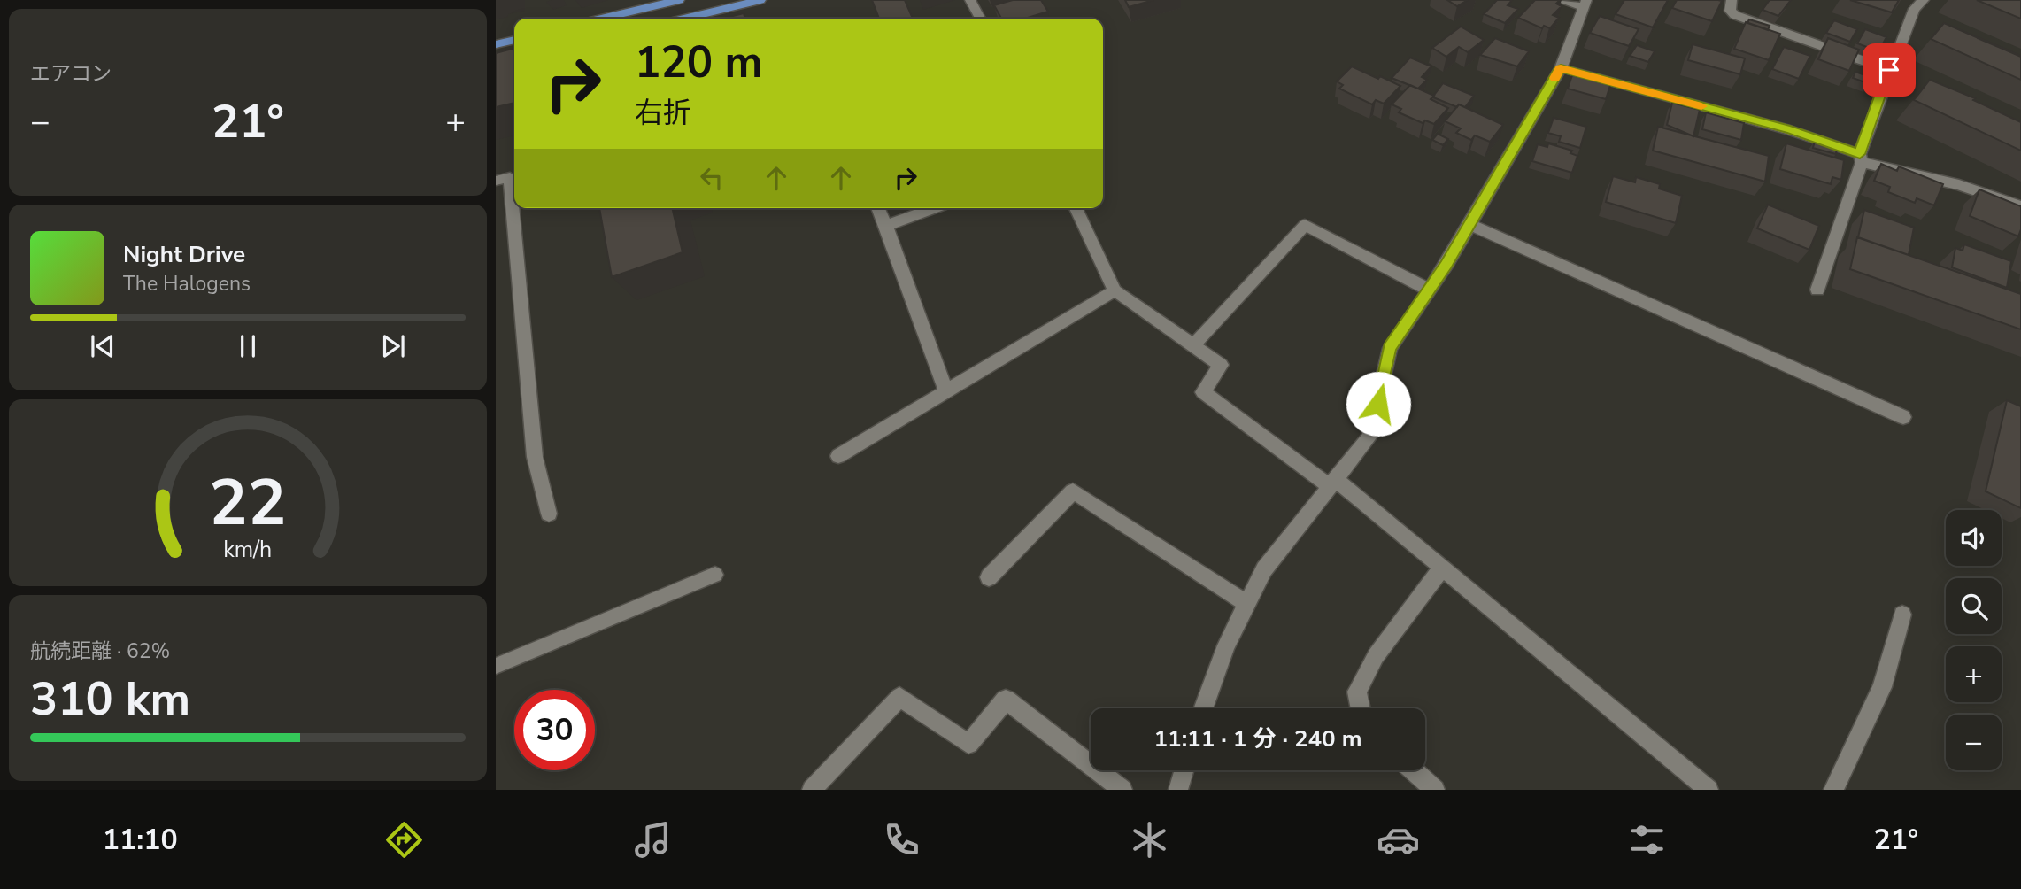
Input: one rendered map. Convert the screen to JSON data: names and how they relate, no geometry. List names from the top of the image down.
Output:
{
  "page": {
    "tile": [
      "エアコン",
      ["航続距離 · 62%", "310 km"]
    ],
    "turn": ["120 m", "右折"],
    "heat": ["−", "21°", "+"],
    "song": ["Night Drive", "The Halogens"],
    "map_buttons": ["+", "−"],
    "limit": "30",
    "trip": "11:11 · 1 分 · 240 m",
    "tabs": ["11:10", "21°"],
    "gauge": ["22", "km/h"]
  }
}
